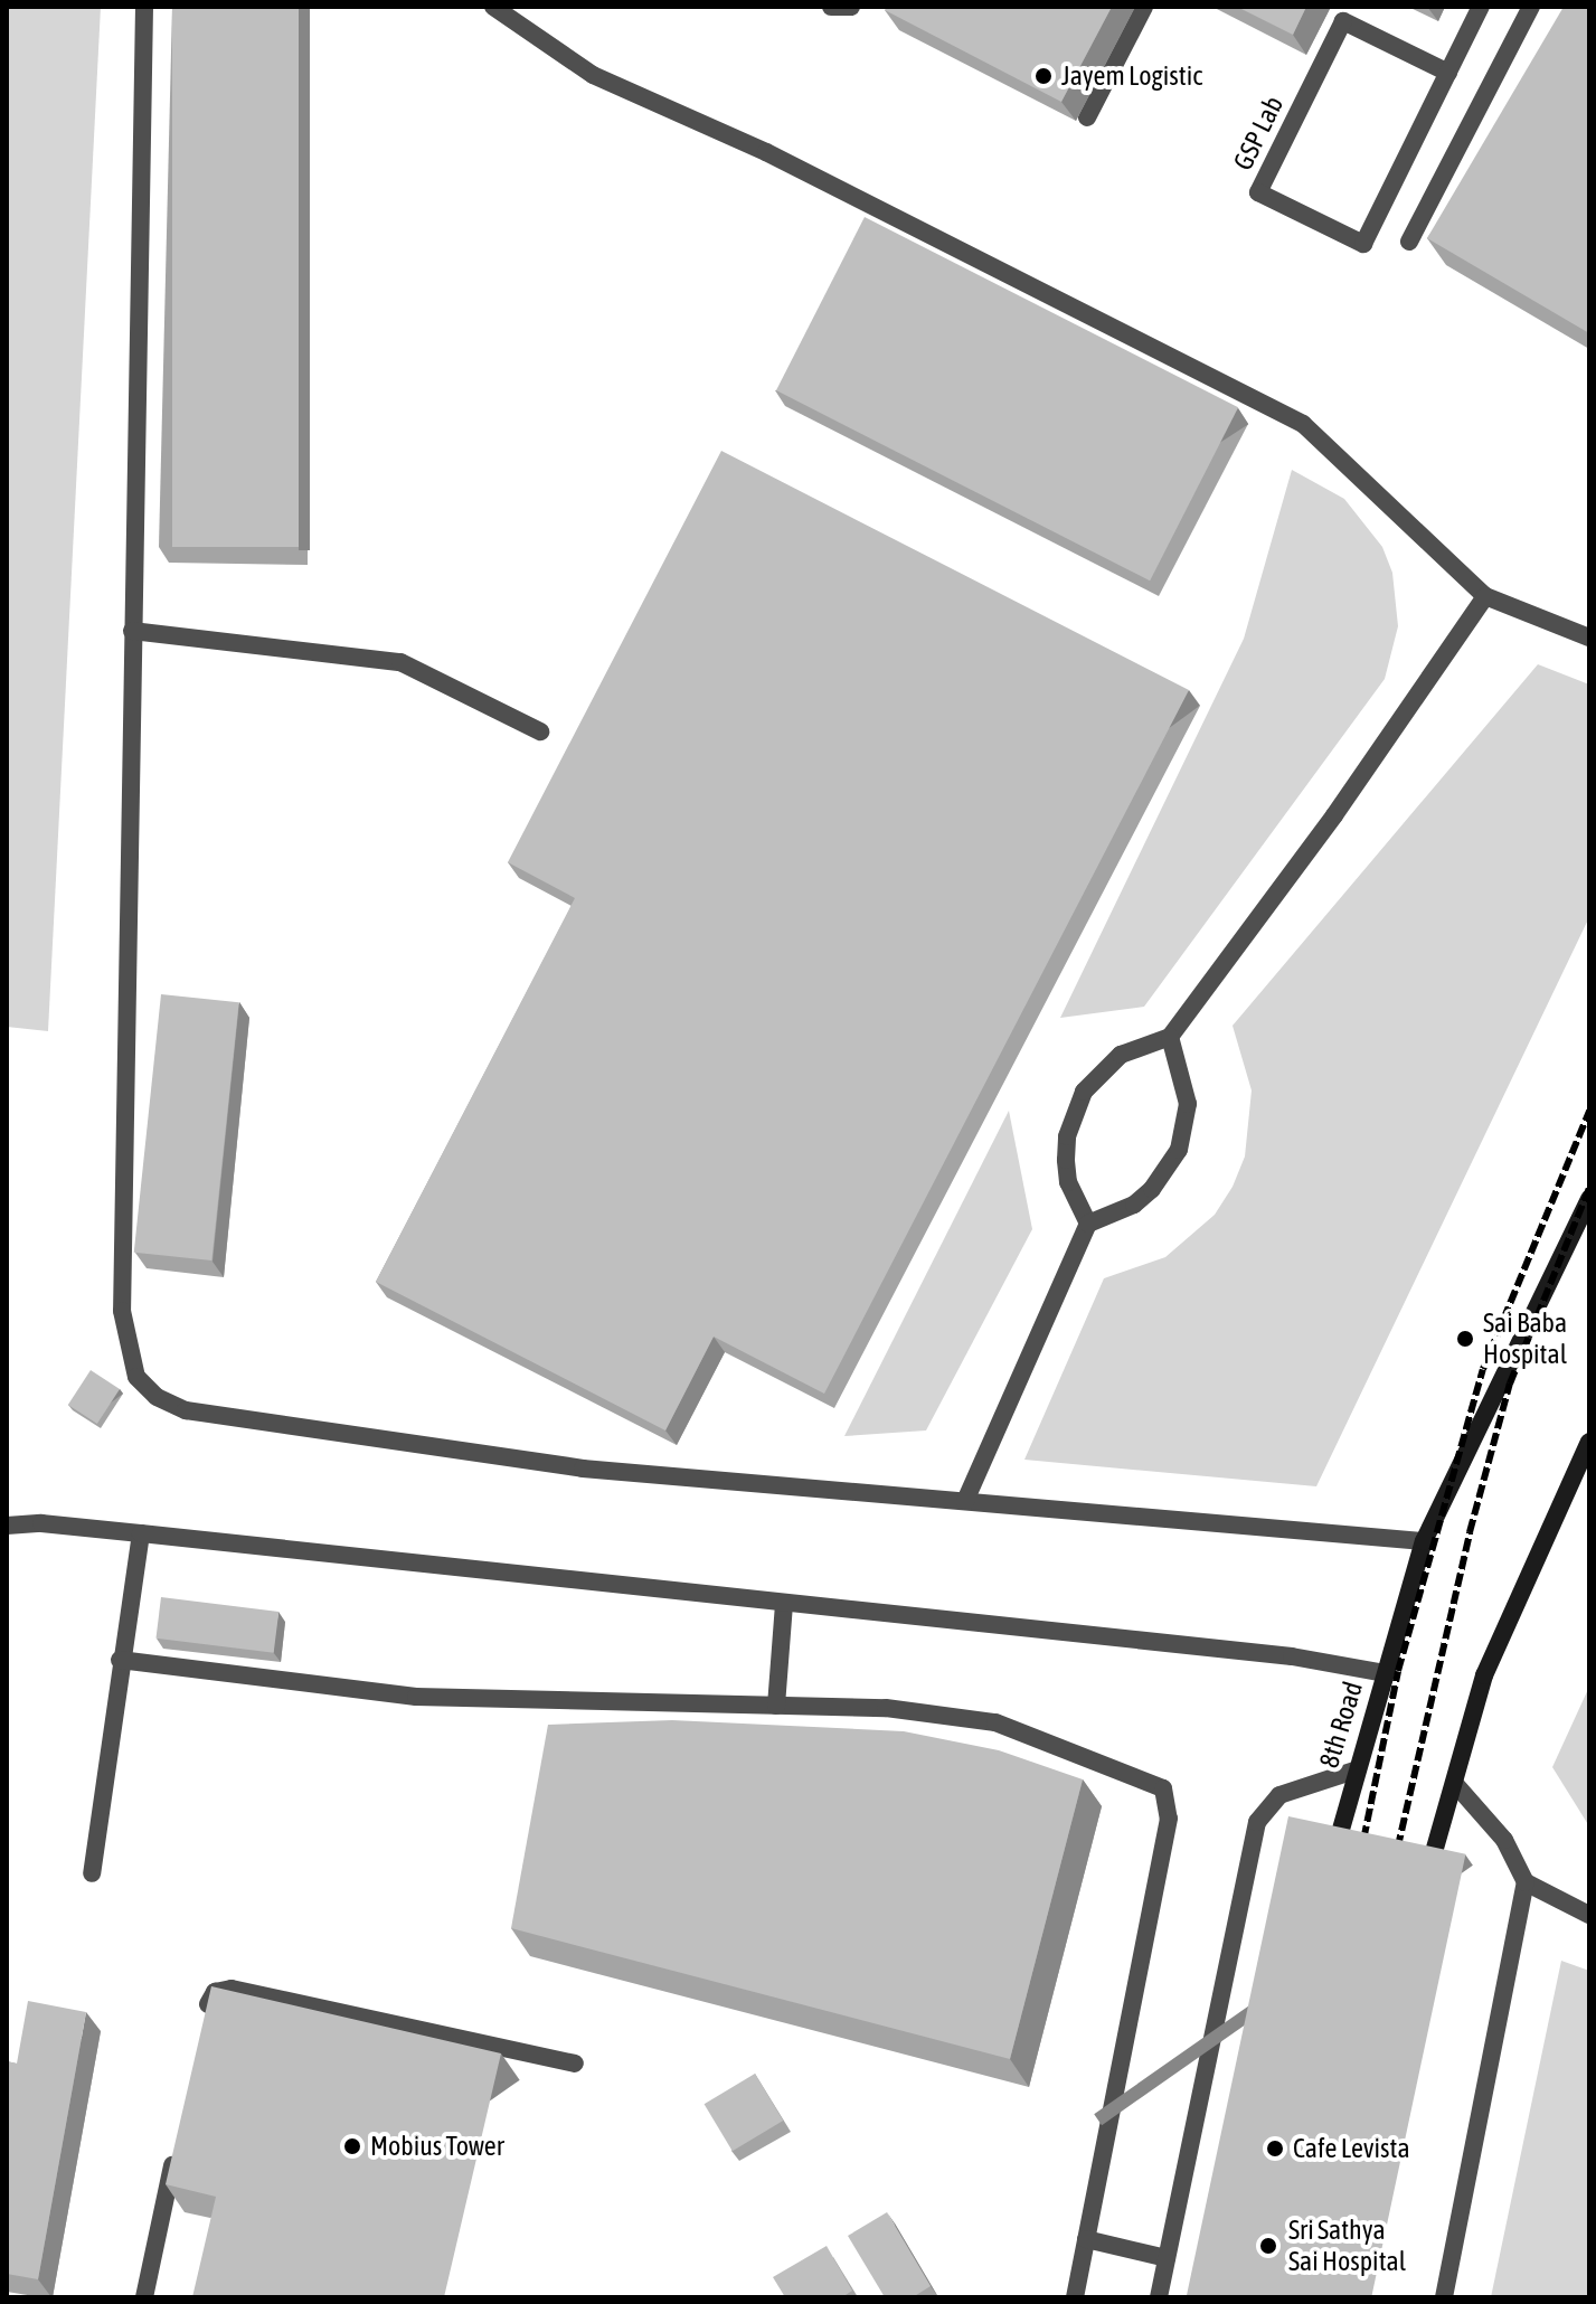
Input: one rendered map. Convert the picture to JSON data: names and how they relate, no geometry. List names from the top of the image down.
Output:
{
  "streets": {
    "main road": ["8th Road"],
    "street": ["GSP Lab"]
  },
  "places": [
    "Jayem Logistic",
    "Sai Baba Hospital",
    "Mobius Tower",
    "Cafe Levista",
    "Sri Sathya Sai Hospital"
  ]
}
